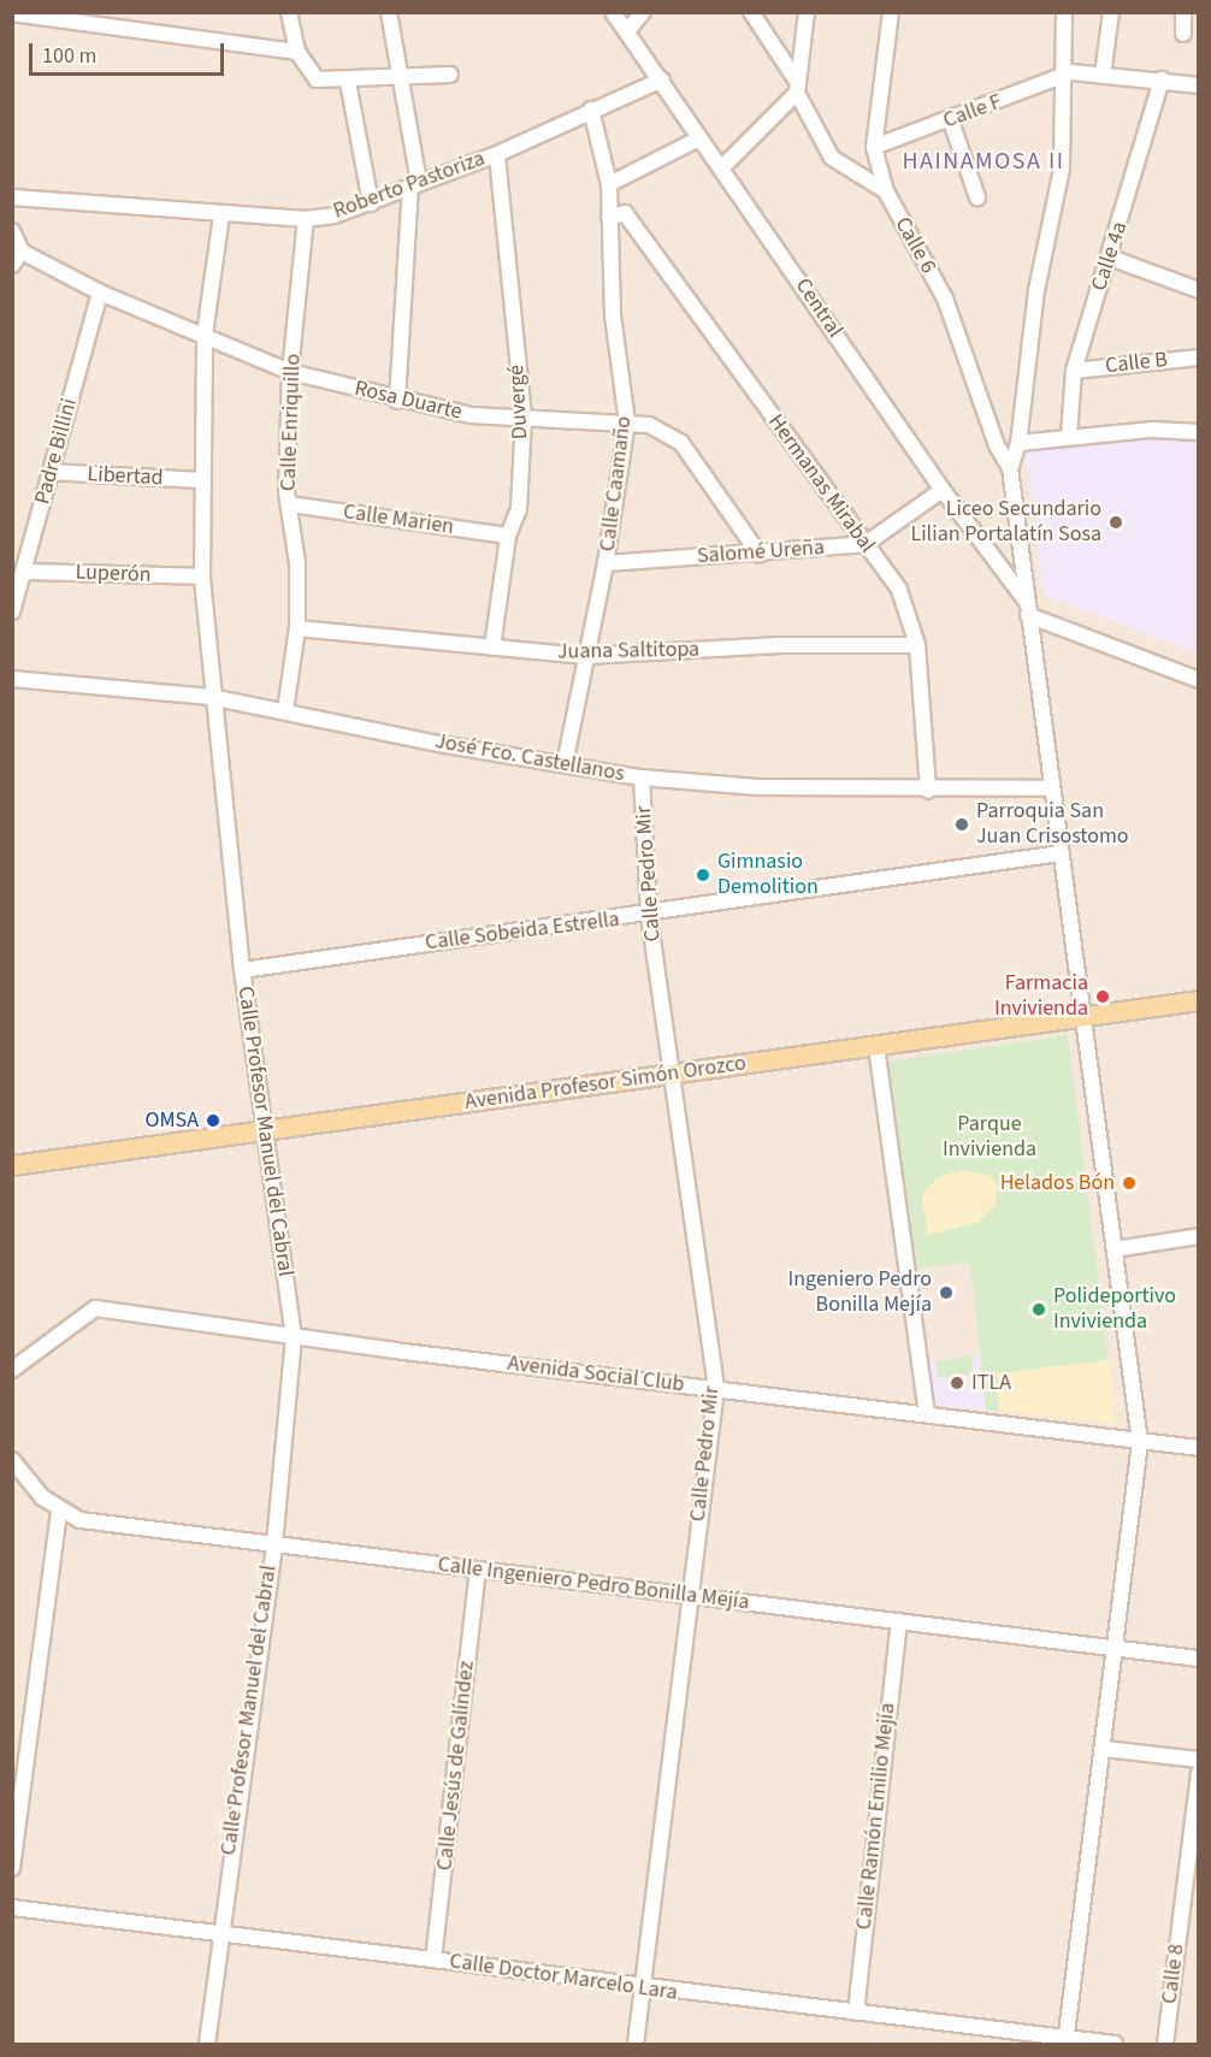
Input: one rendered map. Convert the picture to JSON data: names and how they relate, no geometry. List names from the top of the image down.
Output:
{
  "streets": {
    "main road": ["Avenida Profesor Simón Orozco"],
    "street": [
      "Calle F",
      "Roberto Pastoriza",
      "Calle 6",
      "Calle 4a",
      "Central",
      "Calle B",
      "Rosa Duarte",
      "Duvergé",
      "Calle Enriquillo",
      "Padre Billini",
      "Libertad",
      "Calle Caamaño",
      "Hermanas Mirabal",
      "Calle Marien",
      "Salomé Ureña",
      "Luperón",
      "Juana Saltitopa",
      "José Fco. Castellanos",
      "Calle Pedro Mir",
      "Calle Sobeida Estrella",
      "Calle Profesor Manuel del Cabral",
      "Avenida Social Club",
      "Calle Ingeniero Pedro Bonilla Mejía",
      "Calle Jesús de Galíndez",
      "Calle Ramón Emilio Mejía",
      "Calle 8",
      "Calle Doctor Marcelo Lara"
    ]
  },
  "crossings": [
    ["Calle F", "Calle 6"],
    ["Roberto Pastoriza", "Central"],
    ["Roberto Pastoriza", "Duvergé"],
    ["Roberto Pastoriza", "Calle Enriquillo"],
    ["Roberto Pastoriza", "Calle Caamaño"],
    ["Roberto Pastoriza", "Calle Profesor Manuel del Cabral"],
    ["Calle 4a", "Calle B"],
    ["Central", "Salomé Ureña"],
    ["Rosa Duarte", "Duvergé"],
    ["Rosa Duarte", "Calle Enriquillo"],
    ["Rosa Duarte", "Padre Billini"],
    ["Rosa Duarte", "Calle Caamaño"],
    ["Rosa Duarte", "Salomé Ureña"],
    ["Rosa Duarte", "Calle Profesor Manuel del Cabral"],
    ["Duvergé", "Calle Marien"],
    ["Duvergé", "Juana Saltitopa"],
    ["Calle Enriquillo", "Calle Marien"],
    ["Calle Enriquillo", "Juana Saltitopa"],
    ["Calle Enriquillo", "José Fco. Castellanos"],
    ["Padre Billini", "Libertad"],
    ["Padre Billini", "Luperón"],
    ["Libertad", "Calle Profesor Manuel del Cabral"],
    ["Calle Caamaño", "Hermanas Mirabal"],
    ["Calle Caamaño", "Salomé Ureña"],
    ["Calle Caamaño", "Juana Saltitopa"],
    ["Calle Caamaño", "José Fco. Castellanos"],
    ["Hermanas Mirabal", "Salomé Ureña"],
    ["Hermanas Mirabal", "Juana Saltitopa"],
    ["Hermanas Mirabal", "José Fco. Castellanos"],
    ["Luperón", "Calle Profesor Manuel del Cabral"],
    ["José Fco. Castellanos", "Calle Pedro Mir"],
    ["José Fco. Castellanos", "Calle Profesor Manuel del Cabral"],
    ["Calle Pedro Mir", "Calle Sobeida Estrella"],
    ["Calle Pedro Mir", "Avenida Profesor Simón Orozco"],
    ["Calle Pedro Mir", "Avenida Social Club"],
    ["Calle Pedro Mir", "Calle Ingeniero Pedro Bonilla Mejía"],
    ["Calle Pedro Mir", "Calle Doctor Marcelo Lara"],
    ["Calle Sobeida Estrella", "Calle Profesor Manuel del Cabral"],
    ["Avenida Profesor Simón Orozco", "Calle Profesor Manuel del Cabral"],
    ["Calle Profesor Manuel del Cabral", "Avenida Social Club"],
    ["Calle Profesor Manuel del Cabral", "Calle Ingeniero Pedro Bonilla Mejía"],
    ["Calle Profesor Manuel del Cabral", "Calle Doctor Marcelo Lara"],
    ["Calle Ingeniero Pedro Bonilla Mejía", "Calle Jesús de Galíndez"],
    ["Calle Ingeniero Pedro Bonilla Mejía", "Calle Ramón Emilio Mejía"],
    ["Calle Jesús de Galíndez", "Calle Doctor Marcelo Lara"],
    ["Calle Ramón Emilio Mejía", "Calle Doctor Marcelo Lara"]
  ],
  "districts": ["HAINAMOSA II"],
  "parks": ["Parque Invivienda"],
  "places": [
    "Liceo Secundario Lilian Portalatín Sosa",
    "Parroquia San Juan Crisostomo",
    "Gimnasio Demolition",
    "Farmacia Invivienda",
    "OMSA",
    "Helados Bón",
    "Ingeniero Pedro Bonilla Mejía",
    "Polideportivo Invivienda",
    "ITLA"
  ],
  "scale_bar": "100 m"
}
